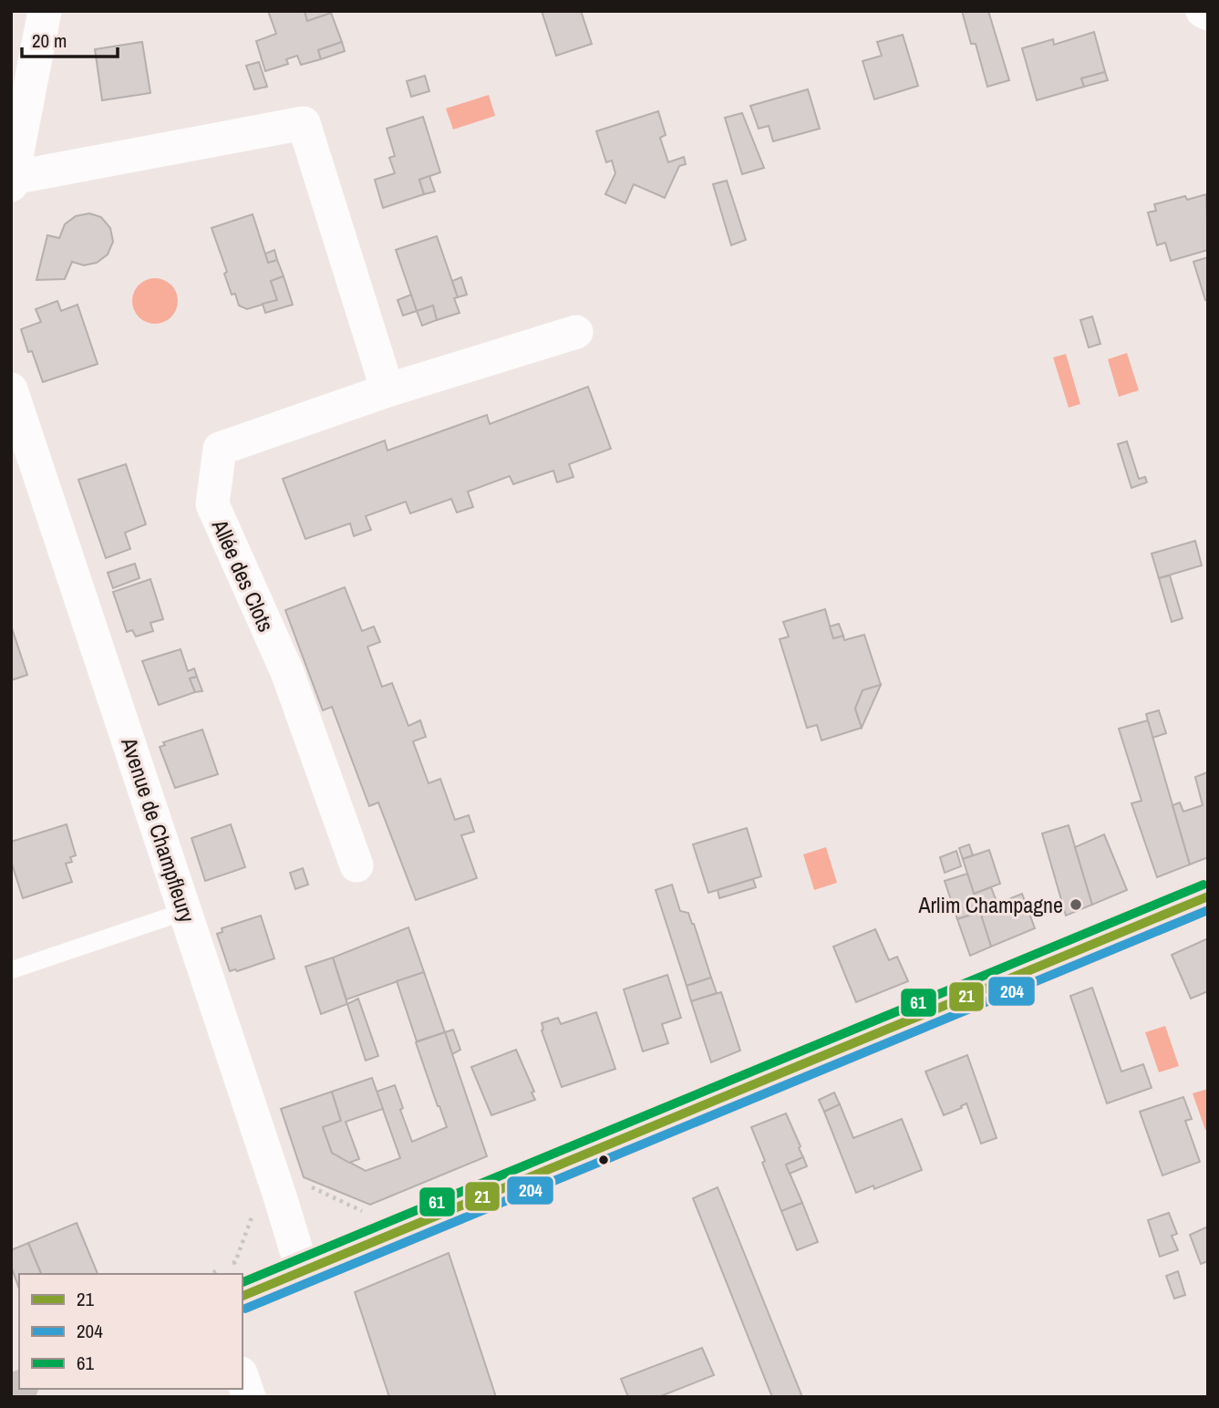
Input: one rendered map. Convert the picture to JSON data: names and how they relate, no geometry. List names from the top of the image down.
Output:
{
  "streets": {
    "street": ["Allée des Clots", "Avenue de Champfleury"]
  },
  "places": ["Arlim Champagne"],
  "lines": ["transit line 61", "transit line 21", "transit line 204"],
  "legend": ["21", "204", "61"],
  "scale_bar": "20 m"
}
